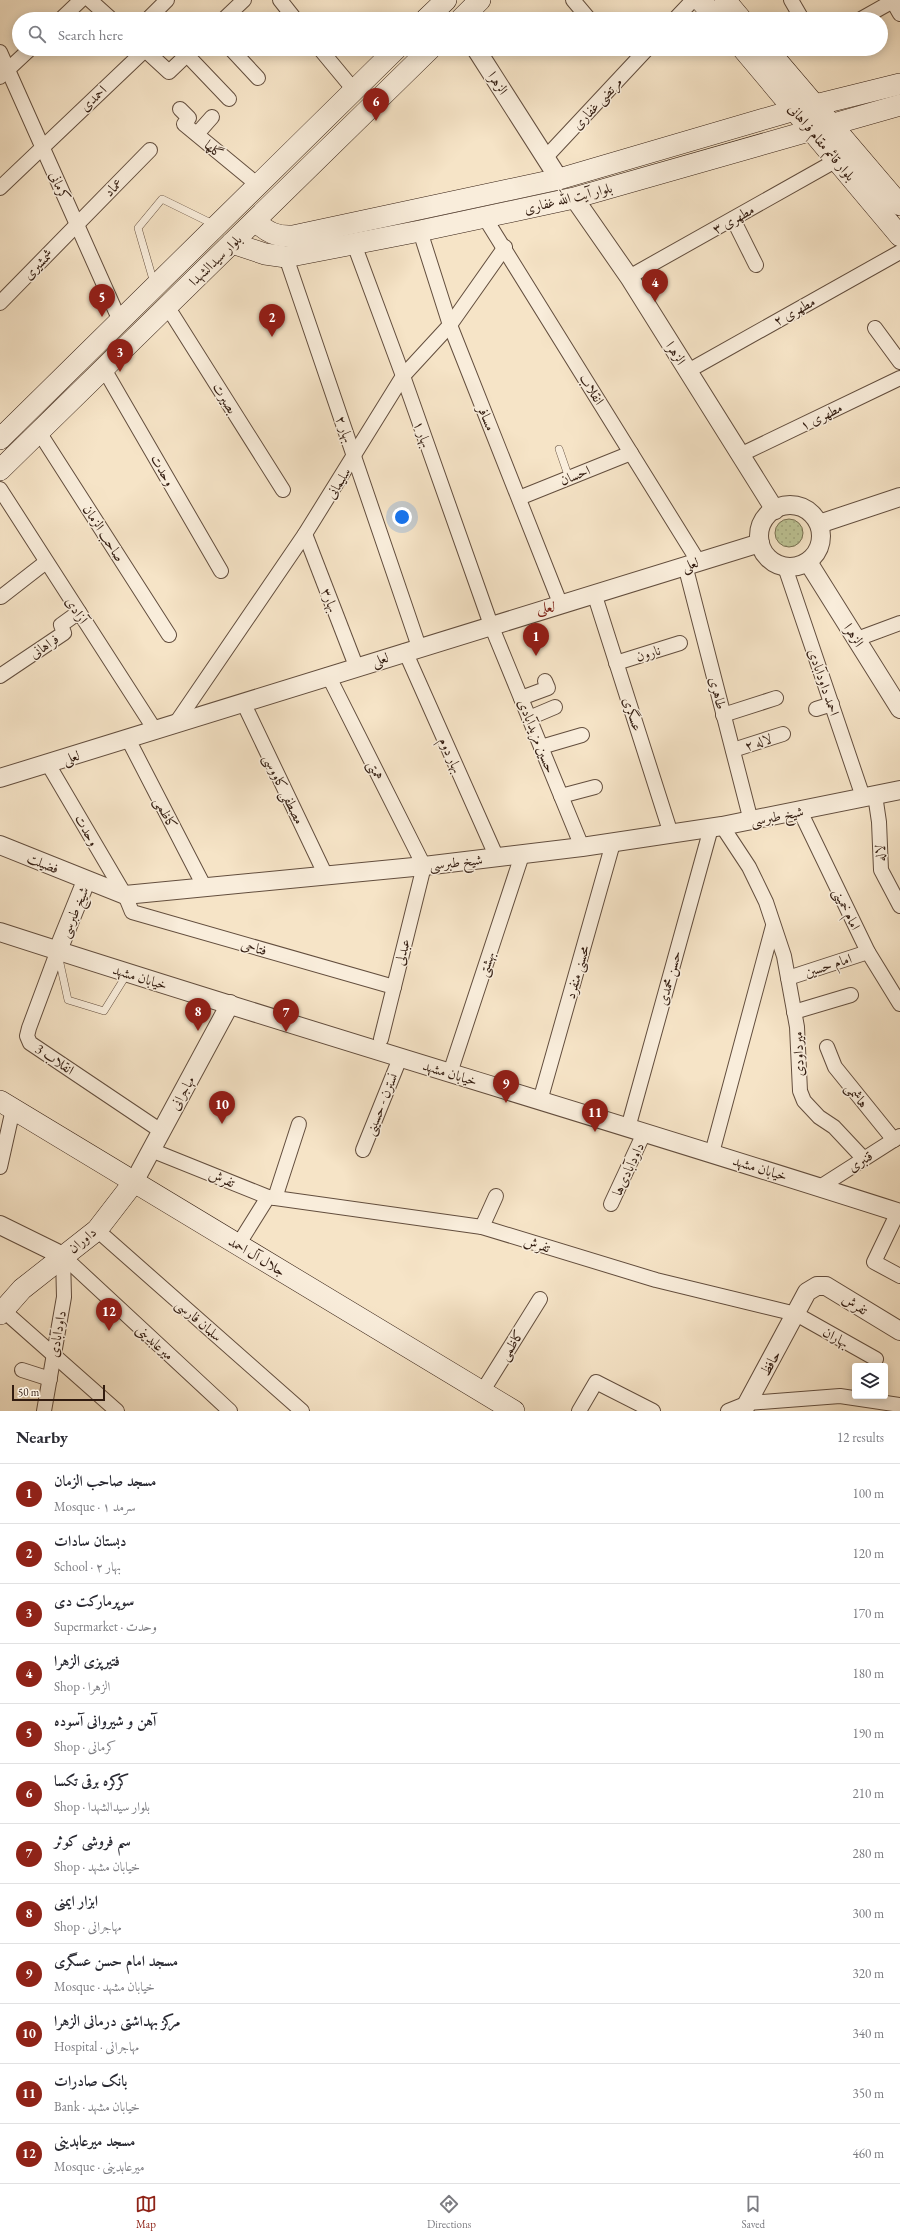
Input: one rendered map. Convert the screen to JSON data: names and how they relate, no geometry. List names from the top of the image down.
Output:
{
  "streets": {
    "main road": [
      "بلوار قائم مقام فراهانی",
      "بلوار آیت الله غفاری",
      "بلوار سیدالشهدا",
      "داوران",
      "جلال آل احمد"
    ],
    "street": [
      "الزهرا",
      "احمدی",
      "مرتضی غفاری",
      "گلها",
      "کرمانی",
      "عماد",
      "مطهری ۳",
      "شمشیری",
      "مطهری ۲",
      "انقلاب",
      "بصیرت",
      "مطهری ۱",
      "مسافر",
      "بهار ۲",
      "بهار ۱",
      "وحدت",
      "احسان",
      "سلیمانی",
      "صاحب الزمان",
      "لعلی",
      "بهار۳",
      "آزادی",
      "فراهانی",
      "نارون",
      "احمد داودآبادی",
      "طاهری",
      "عسگری",
      "حسین مزیدآبادی",
      "لاله ۲",
      "بهار دوم",
      "همتی",
      "مصطفی کاووسی",
      "کاظمی",
      "شیخ طبرسی",
      "لاله",
      "فضیلت",
      "امام خمینی",
      "فتاحی",
      "عبدلی",
      "بهشتی",
      "امام حسین",
      "محسنی منفرد",
      "خیابان مشهد",
      "حسن محمدی",
      "میرداودی",
      "انقلاب 3",
      "مهاجرانی",
      "هاشمی",
      "نسترن - حسینی",
      "قنبری",
      "داودآبادی‌ها",
      "تفرش",
      "سلمان فارسی",
      "داودآبادی",
      "بهاران",
      "میرعابدینی",
      "حافظ"
    ]
  },
  "crossings": [
    ["الزهرا", "مرتضی غفاری"],
    ["الزهرا", "بلوار آیت الله غفاری"],
    ["الزهرا", "مطهری ۳"],
    ["الزهرا", "مطهری ۲"],
    ["الزهرا", "مطهری ۱"],
    ["الزهرا", "لعلی"],
    ["الزهرا", "احمد داودآبادی"],
    ["احمدی", "کرمانی"],
    ["بلوار قائم مقام فراهانی", "بلوار آیت الله غفاری"],
    ["بلوار قائم مقام فراهانی", "مطهری ۳"],
    ["گلها", "بلوار سیدالشهدا"],
    ["کرمانی", "عماد"],
    ["کرمانی", "بلوار سیدالشهدا"],
    ["کرمانی", "شمشیری"],
    ["عماد", "شمشیری"],
    ["بلوار آیت الله غفاری", "بلوار سیدالشهدا"],
    ["بلوار آیت الله غفاری", "انقلاب"],
    ["بلوار آیت الله غفاری", "مسافر"],
    ["بلوار آیت الله غفاری", "بهار ۲"],
    ["بلوار آیت الله غفاری", "بهار ۱"],
    ["بلوار سیدالشهدا", "بصیرت"],
    ["بلوار سیدالشهدا", "وحدت"],
    ["بلوار سیدالشهدا", "صاحب الزمان"],
    ["انقلاب", "احسان"],
    ["انقلاب", "سلیمانی"],
    ["انقلاب", "لعلی"],
    ["انقلاب", "طاهری"],
    ["مسافر", "احسان"],
    ["مسافر", "سلیمانی"],
    ["مسافر", "لعلی"],
    ["بهار ۲", "سلیمانی"],
    ["بهار ۲", "لعلی"],
    ["بهار ۲", "بهار دوم"],
    ["بهار ۱", "سلیمانی"],
    ["بهار ۱", "لعلی"],
    ["بهار ۱", "حسین مزیدآبادی"],
    ["وحدت", "لعلی"],
    ["وحدت", "شیخ طبرسی"],
    ["وحدت", "فتاحی"],
    ["سلیمانی", "لعلی"],
    ["سلیمانی", "بهار۳"],
    ["لعلی", "بهار۳"],
    ["لعلی", "آزادی"],
    ["لعلی", "احمد داودآبادی"],
    ["لعلی", "طاهری"],
    ["لعلی", "عسگری"],
    ["لعلی", "حسین مزیدآبادی"],
    ["لعلی", "بهار دوم"],
    ["لعلی", "همتی"],
    ["لعلی", "مصطفی کاووسی"],
    ["لعلی", "کاظمی"],
    ["آزادی", "فراهانی"],
    ["نارون", "عسگری"],
    ["احمد داودآبادی", "شیخ طبرسی"],
    ["احمد داودآبادی", "لاله"],
    ["طاهری", "لاله ۲"],
    ["طاهری", "شیخ طبرسی"],
    ["عسگری", "شیخ طبرسی"],
    ["حسین مزیدآبادی", "شیخ طبرسی"],
    ["بهار دوم", "شیخ طبرسی"],
    ["همتی", "شیخ طبرسی"],
    ["همتی", "عبدلی"],
    ["مصطفی کاووسی", "شیخ طبرسی"],
    ["کاظمی", "شیخ طبرسی"],
    ["کاظمی", "جلال آل احمد"],
    ["شیخ طبرسی", "لاله"],
    ["شیخ طبرسی", "فضیلت"],
    ["شیخ طبرسی", "امام خمینی"],
    ["شیخ طبرسی", "فتاحی"],
    ["شیخ طبرسی", "عبدلی"],
    ["شیخ طبرسی", "بهشتی"],
    ["شیخ طبرسی", "محسنی منفرد"],
    ["شیخ طبرسی", "خیابان مشهد"],
    ["شیخ طبرسی", "حسن محمدی"],
    ["شیخ طبرسی", "میرداودی"],
    ["شیخ طبرسی", "انقلاب 3"],
    ["امام خمینی", "امام حسین"],
    ["فتاحی", "عبدلی"],
    ["بهشتی", "خیابان مشهد"],
    ["امام حسین", "میرداودی"],
    ["محسنی منفرد", "خیابان مشهد"],
    ["خیابان مشهد", "حسن محمدی"],
    ["خیابان مشهد", "انقلاب 3"],
    ["خیابان مشهد", "مهاجرانی"],
    ["خیابان مشهد", "نسترن - حسینی"],
    ["خیابان مشهد", "قنبری"],
    ["خیابان مشهد", "داودآبادی‌ها"],
    ["حسن محمدی", "میرداودی"],
    ["حسن محمدی", "داودآبادی‌ها"],
    ["میرداودی", "قنبری"],
    ["انقلاب 3", "مهاجرانی"],
    ["مهاجرانی", "تفرش"],
    ["مهاجرانی", "داوران"],
    ["مهاجرانی", "جلال آل احمد"],
    ["هاشمی", "قنبری"],
    ["تفرش", "بهاران"],
    ["تفرش", "حافظ"],
    ["داوران", "جلال آل احمد"],
    ["داوران", "سلمان فارسی"],
    ["داوران", "داودآبادی"],
    ["داوران", "میرعابدینی"],
    ["داودآبادی", "میرعابدینی"],
    ["بهاران", "حافظ"]
  ],
  "districts": ["لعلی"],
  "scale_bar": "50 m",
  "page": {
    "search": "Search here",
    "pins": [
      "6",
      "4",
      "5",
      "2",
      "3",
      "1",
      "8",
      "7",
      "9",
      "10",
      "11",
      "12"
    ],
    "scale": "50 m",
    "heading": ["Nearby", "12 results"],
    "list": [
      {
        "mark": "1",
        "name": "مسجد صاحب الزمان",
        "note": "Mosque · سرمد ۱",
        "value": "100 m"
      },
      {
        "mark": "2",
        "name": "دبستان سادات",
        "note": "School · بهار ۲",
        "value": "120 m"
      },
      {
        "mark": "3",
        "name": "سوپرمارکت دی",
        "note": "Supermarket · وحدت",
        "value": "170 m"
      },
      {
        "mark": "4",
        "name": "فتیرپزی الزهرا",
        "note": "Shop · الزهرا",
        "value": "180 m"
      },
      {
        "mark": "5",
        "name": "آهن و شیروانی آسوده",
        "note": "Shop · کرمانی",
        "value": "190 m"
      },
      {
        "mark": "6",
        "name": "کرکره برقی تکسا",
        "note": "Shop · بلوار سیدالشهدا",
        "value": "210 m"
      },
      {
        "mark": "7",
        "name": "سم فروشی کوثر",
        "note": "Shop · خیابان مشهد",
        "value": "280 m"
      },
      {
        "mark": "8",
        "name": "ابزار ایمنی",
        "note": "Shop · مهاجرانی",
        "value": "300 m"
      },
      {
        "mark": "9",
        "name": "مسجد امام حسن عسگری",
        "note": "Mosque · خیابان مشهد",
        "value": "320 m"
      },
      {
        "mark": "10",
        "name": "مرکز بهداشتی درمانی الزهرا",
        "note": "Hospital · مهاجرانی",
        "value": "340 m"
      },
      {
        "mark": "11",
        "name": "بانک صادرات",
        "note": "Bank · خیابان مشهد",
        "value": "350 m"
      },
      {
        "mark": "12",
        "name": "مسجد میرعابدینی",
        "note": "Mosque · میرعابدینی",
        "value": "460 m"
      }
    ],
    "nav": ["Map", "Directions", "Saved"]
  }
}
